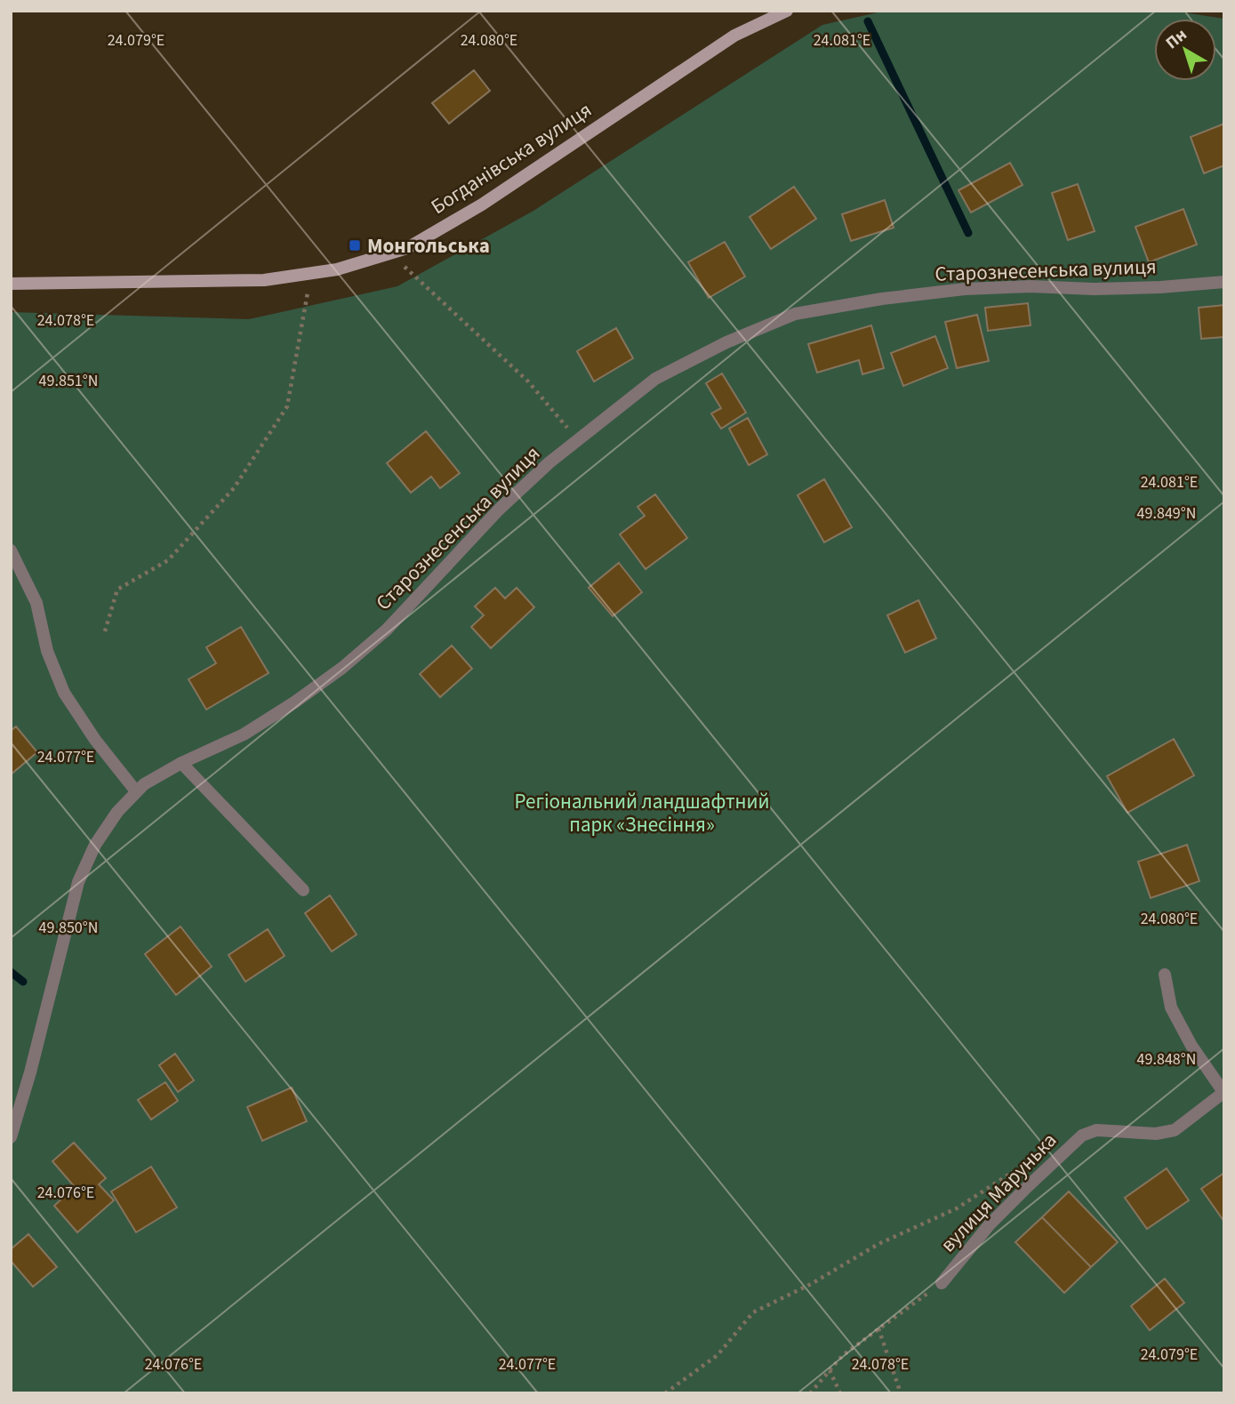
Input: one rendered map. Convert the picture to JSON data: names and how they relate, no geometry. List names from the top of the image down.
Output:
{
  "streets": {
    "main road": ["Богданівська вулиця"],
    "street": ["Старознесенська вулиця", "вулиця Марунька"]
  },
  "parks": ["Регіональний ландшафтний парк «Знесіння»"],
  "places": {
    "transit": ["Монгольська"]
  },
  "north": "top left",
  "coordinates": [
    "24.079°E",
    "24.080°E",
    "24.081°E",
    "24.078°E",
    "49.851°N",
    "49.849°N",
    "24.077°E",
    "49.850°N",
    "49.848°N",
    "24.076°E"
  ]
}
